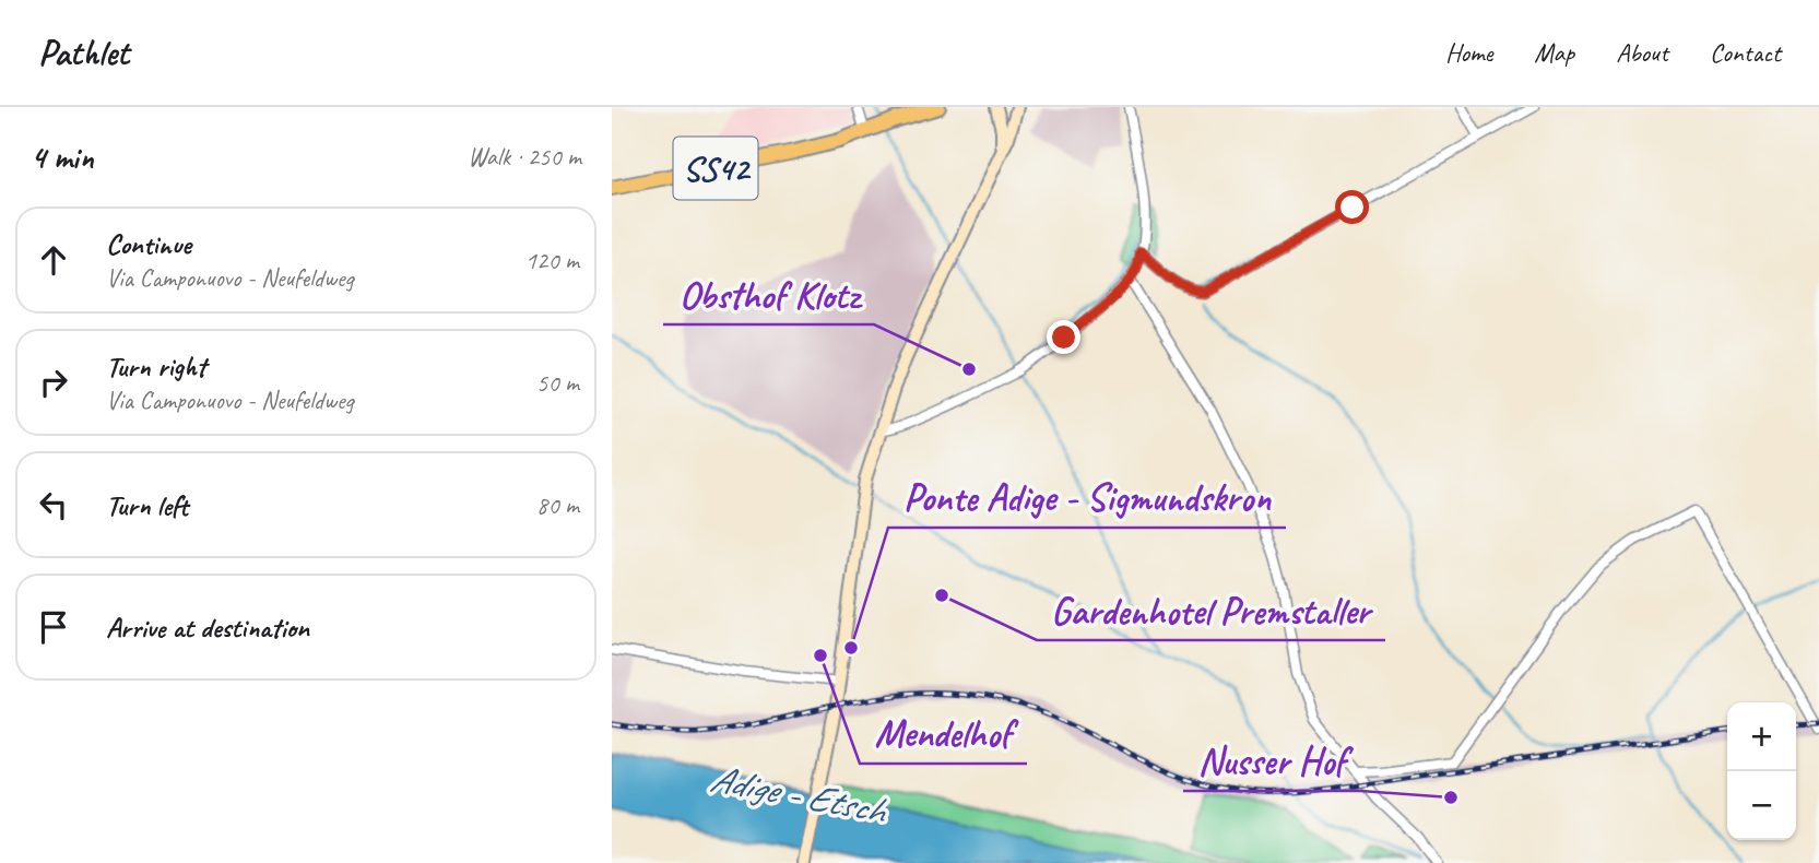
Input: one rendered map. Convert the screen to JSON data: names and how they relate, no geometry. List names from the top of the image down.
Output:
{
  "streets": {
    "main road": ["SS42"]
  },
  "water": ["Adige - Etsch"],
  "places": [
    "Obsthof Klotz",
    "Gardenhotel Premstaller",
    "Ponte Adige - Sigmundskron",
    "Mendelhof",
    "Nusser Hof"
  ],
  "page": {
    "header": "Pathlet",
    "nav": [
      "Home",
      "Map",
      "About",
      "Contact"
    ],
    "heading": ["4 min", "Walk · 250 m"],
    "list": [
      ["Continue", "Via Camponuovo - Neufeldweg", "120 m"],
      ["Turn right", "Via Camponuovo - Neufeldweg", "50 m"],
      ["Turn left", "80 m"],
      "Arrive at destination"
    ],
    "map_buttons": ["+", "−"]
  }
}
